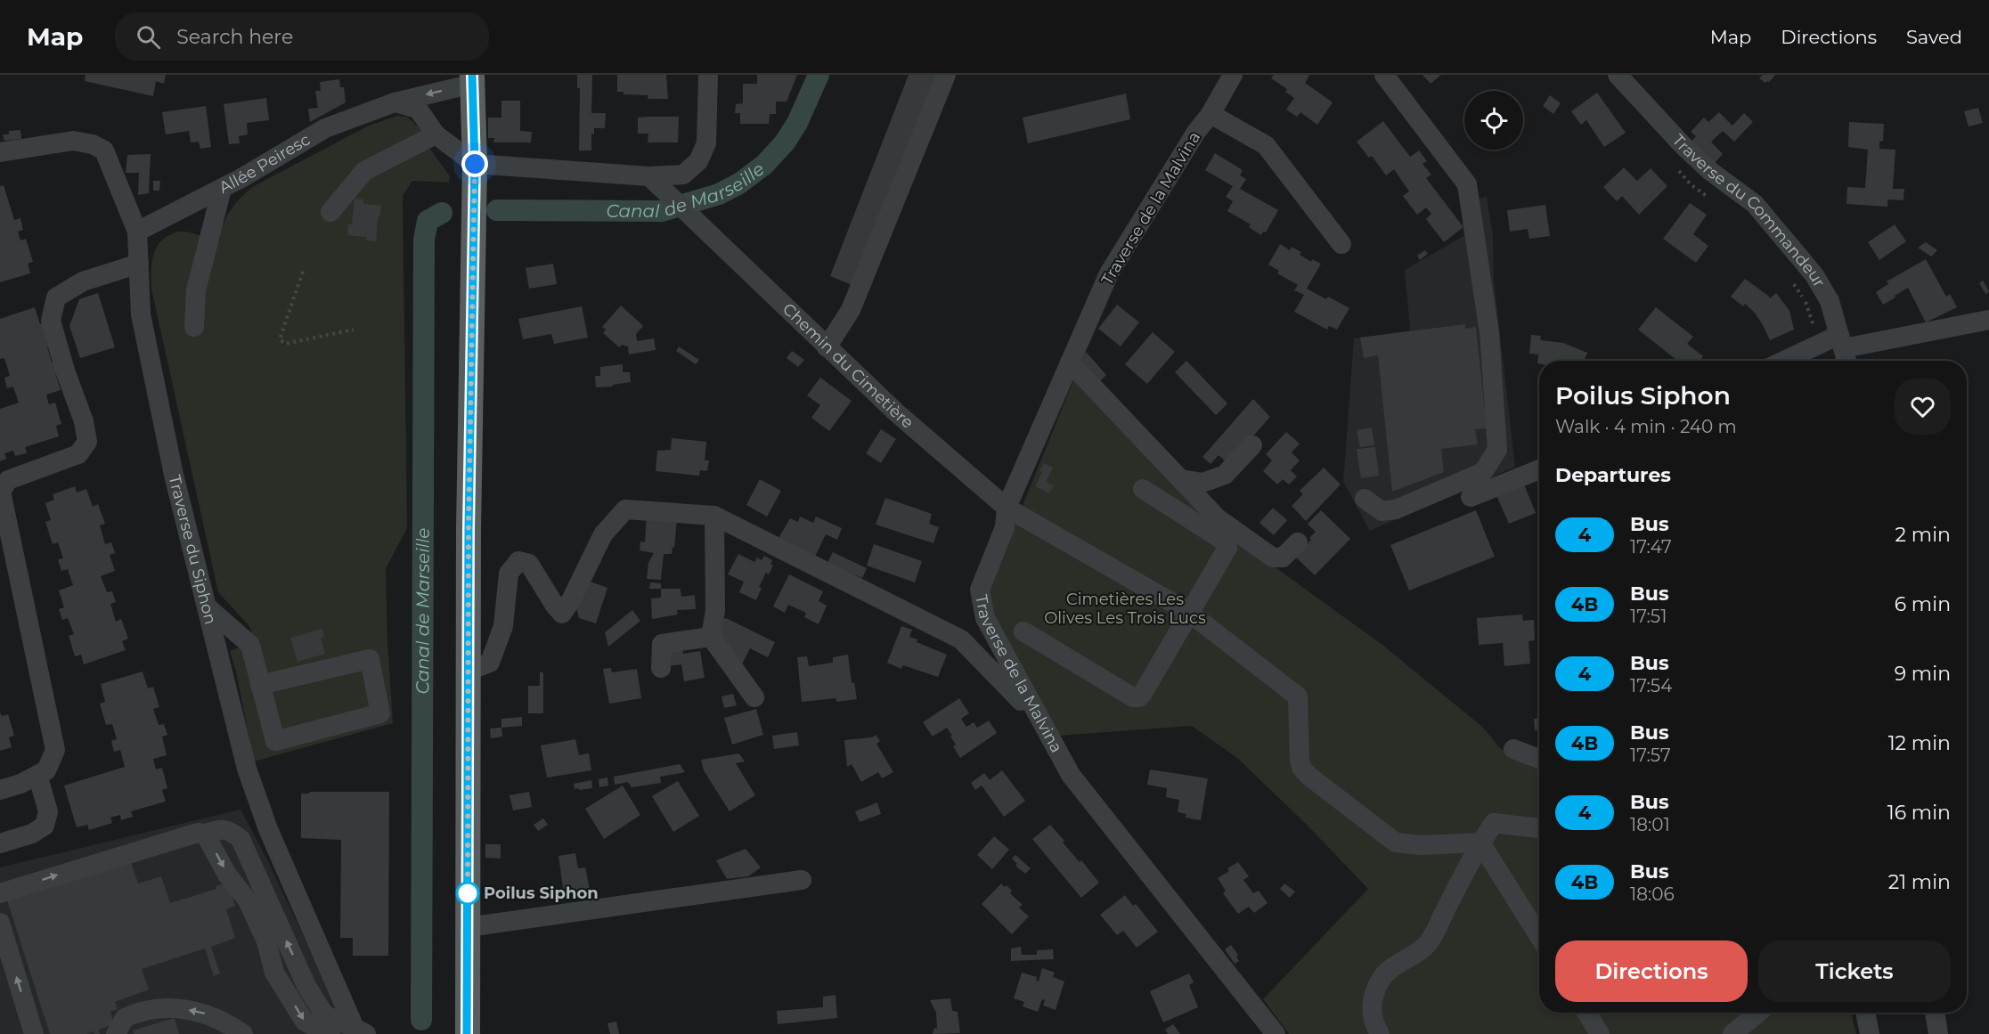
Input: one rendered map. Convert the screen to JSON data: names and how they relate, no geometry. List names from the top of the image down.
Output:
{
  "streets": {
    "street": [
      "Allée Peiresc",
      "Traverse de la Malvina",
      "Traverse du Commandeur",
      "Chemin du Cimetière",
      "Traverse du Siphon"
    ]
  },
  "crossings": [
    ["Allée Peiresc", "Traverse du Siphon"],
    ["Traverse de la Malvina", "Chemin du Cimetière"]
  ],
  "water": ["Canal de Marseille"],
  "parks": ["Cimetières Les Olives Les Trois Lucs"],
  "places": ["Poilus Siphon"],
  "lines": ["bus line 4"],
  "page": {
    "header": "Map",
    "search": "Search here",
    "nav": ["Map", "Directions", "Saved"],
    "heading": [
      ["Poilus Siphon", "Walk · 4 min · 240 m"],
      "Departures"
    ],
    "list": [
      {
        "mark": "4",
        "name": "Bus",
        "note": "17:47",
        "value": "2 min"
      },
      {
        "mark": "4B",
        "name": "Bus",
        "note": "17:51",
        "value": "6 min"
      },
      {
        "mark": "4",
        "name": "Bus",
        "note": "17:54",
        "value": "9 min"
      },
      {
        "mark": "4B",
        "name": "Bus",
        "note": "17:57",
        "value": "12 min"
      },
      {
        "mark": "4",
        "name": "Bus",
        "note": "18:01",
        "value": "16 min"
      },
      {
        "mark": "4B",
        "name": "Bus",
        "note": "18:06",
        "value": "21 min"
      }
    ],
    "buttons": ["Directions", "Tickets"]
  }
}
